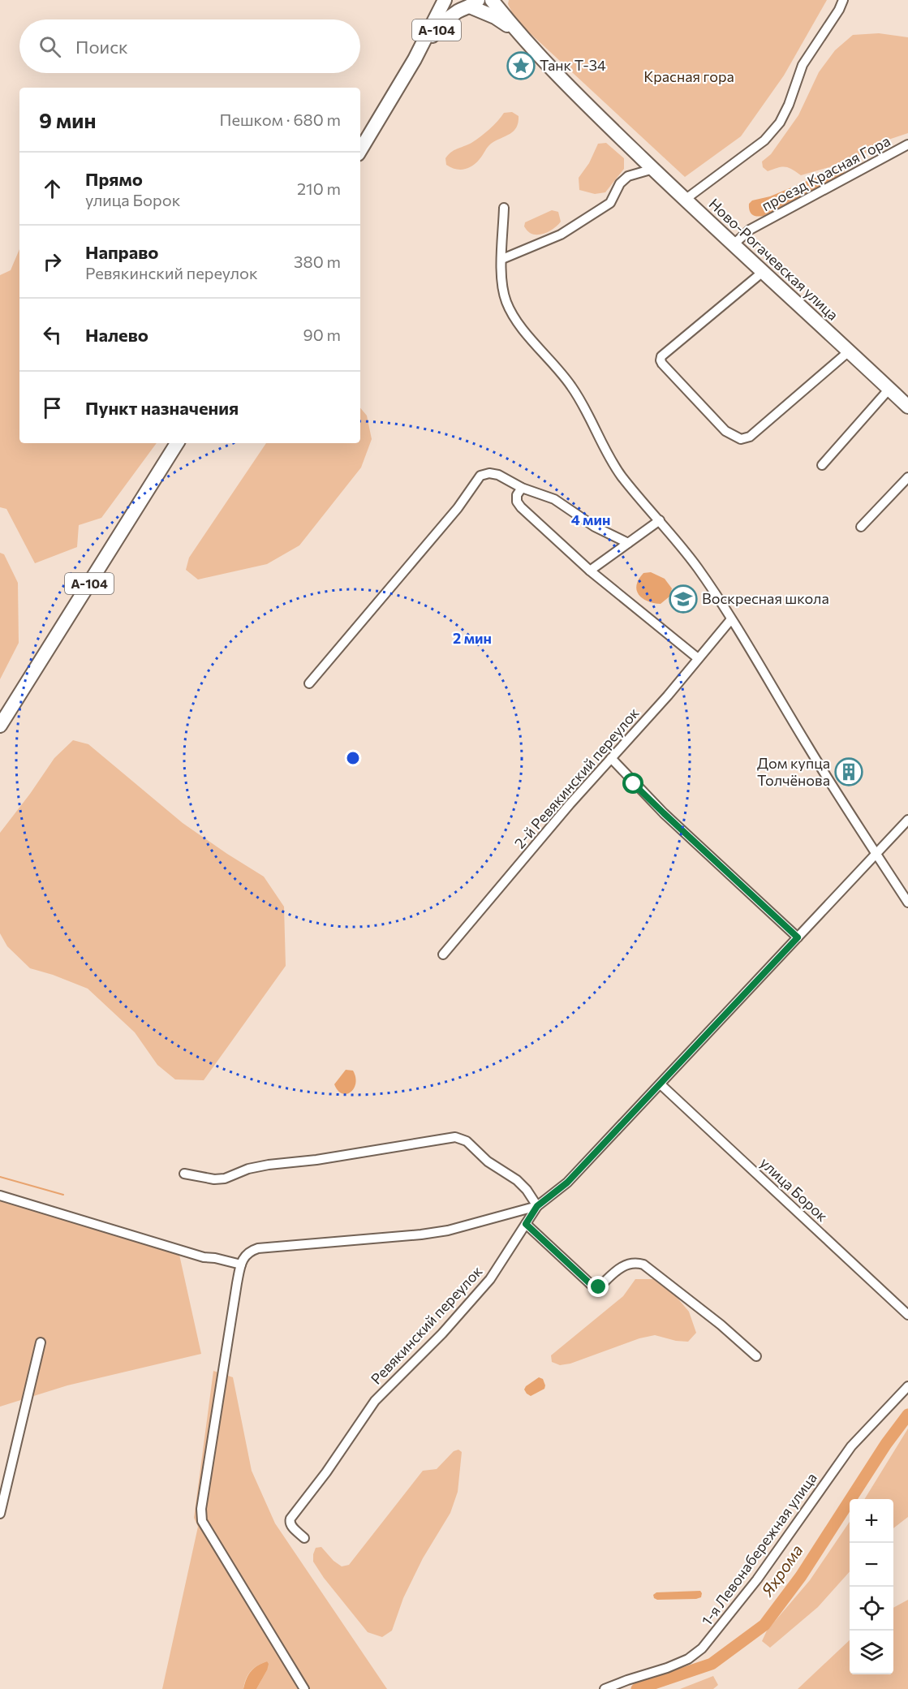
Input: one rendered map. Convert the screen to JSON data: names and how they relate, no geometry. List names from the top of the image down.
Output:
{
  "streets": {
    "main road": ["А-104", "Ново-Рогачевская улица"],
    "street": [
      "проезд Красная Гора",
      "2-й Ревякинский переулок",
      "улица Борок",
      "Ревякинский переулок",
      "1-я Левонабережная улица"
    ]
  },
  "crossings": [
    ["проезд Красная Гора", "Ново-Рогачевская улица"],
    ["улица Борок", "Ревякинский переулок"]
  ],
  "water": ["Яхрома"],
  "parks": ["Красная гора"],
  "places": {
    "place": ["Танк Т-34"],
    "school or university": ["Воскресная школа"],
    "building": ["Дом купца Толчёнова"]
  },
  "page": {
    "search": "Поиск",
    "heading": ["9 мин", "Пешком · 680 m"],
    "list": [
      ["Прямо", "улица Борок", "210 m"],
      ["Направо", "Ревякинский переулок", "380 m"],
      ["Налево", "90 m"],
      "Пункт назначения"
    ],
    "map_buttons": ["+", "−"]
  },
  "rings": ["4 мин", "2 мин"]
}
